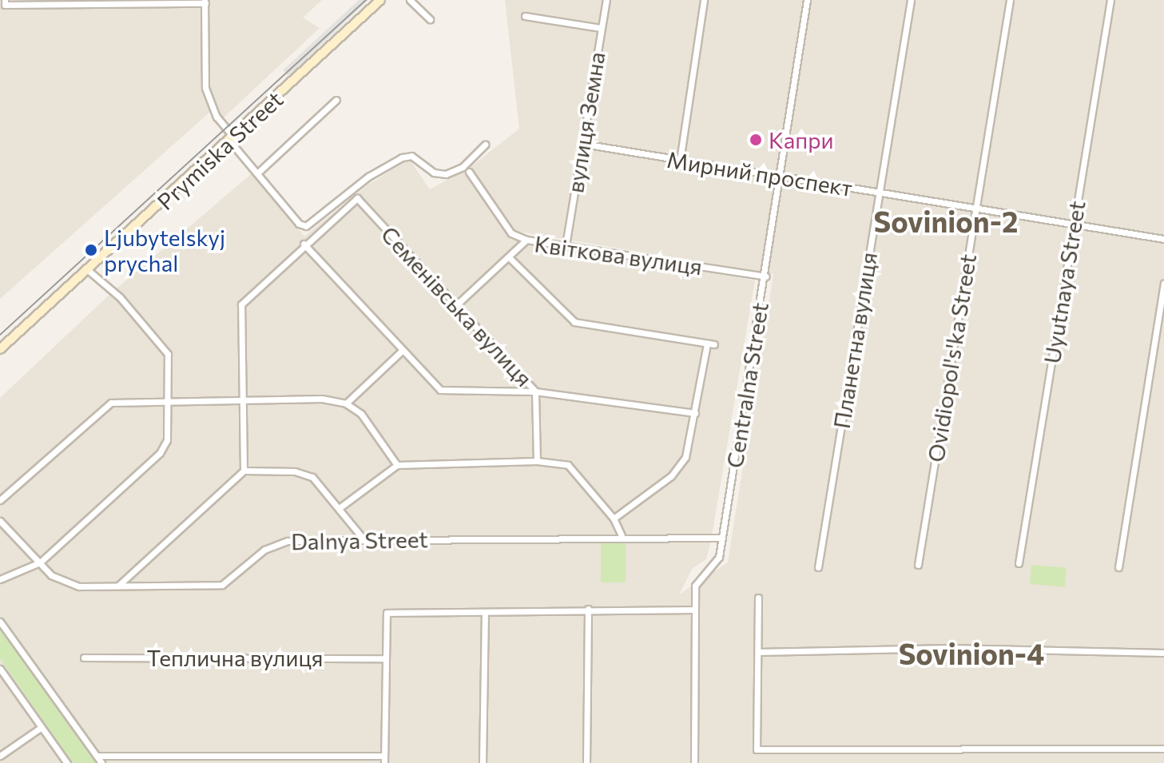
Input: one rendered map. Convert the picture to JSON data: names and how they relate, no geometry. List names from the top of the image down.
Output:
{
  "streets": {
    "street": [
      "вулиця Земна",
      "Prymiska Street",
      "Мирний проспект",
      "Квіткова вулиця",
      "Uyutnaya Street",
      "Семенівська вулиця",
      "Планетна вулиця",
      "Ovidiopol's'ka Street",
      "Centralna Street",
      "Dalnya Street",
      "Теплична вулиця"
    ]
  },
  "crossings": [
    ["вулиця Земна", "Мирний проспект"],
    ["вулиця Земна", "Квіткова вулиця"],
    ["Мирний проспект", "Uyutnaya Street"],
    ["Мирний проспект", "Планетна вулиця"],
    ["Мирний проспект", "Ovidiopol's'ka Street"],
    ["Мирний проспект", "Centralna Street"],
    ["Квіткова вулиця", "Семенівська вулиця"],
    ["Квіткова вулиця", "Centralna Street"],
    ["Centralna Street", "Dalnya Street"]
  ],
  "districts": ["Sovinion-2", "Sovinion-4"],
  "places": ["Капри", "Ljubytelskyj prychal"]
}
